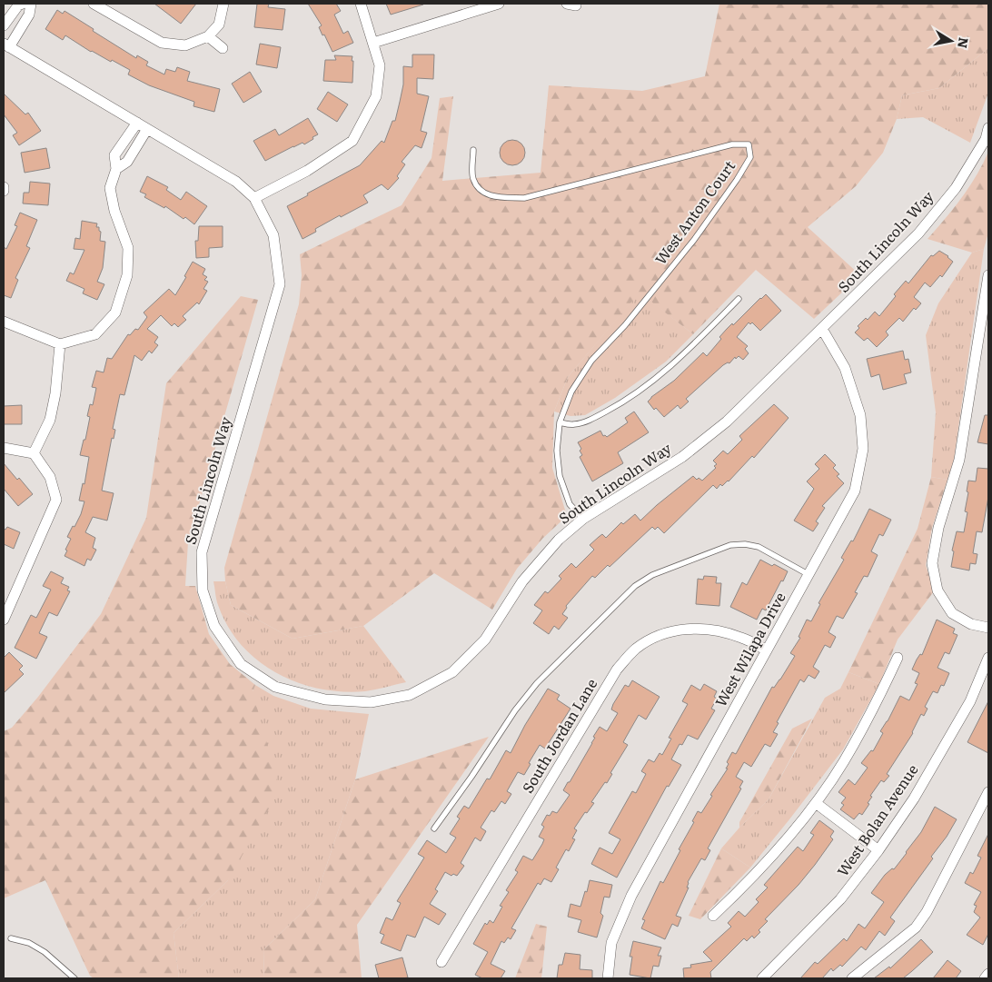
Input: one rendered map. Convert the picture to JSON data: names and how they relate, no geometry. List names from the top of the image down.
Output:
{
  "streets": {
    "street": [
      "South Lincoln Way",
      "West Wilapa Drive",
      "South Jordan Lane",
      "West Bolan Avenue"
    ],
    "lane": ["West Anton Court"]
  },
  "crossings": [
    ["West Anton Court", "South Lincoln Way"],
    ["South Lincoln Way", "West Wilapa Drive"],
    ["West Wilapa Drive", "South Jordan Lane"]
  ],
  "north": "right"
}
